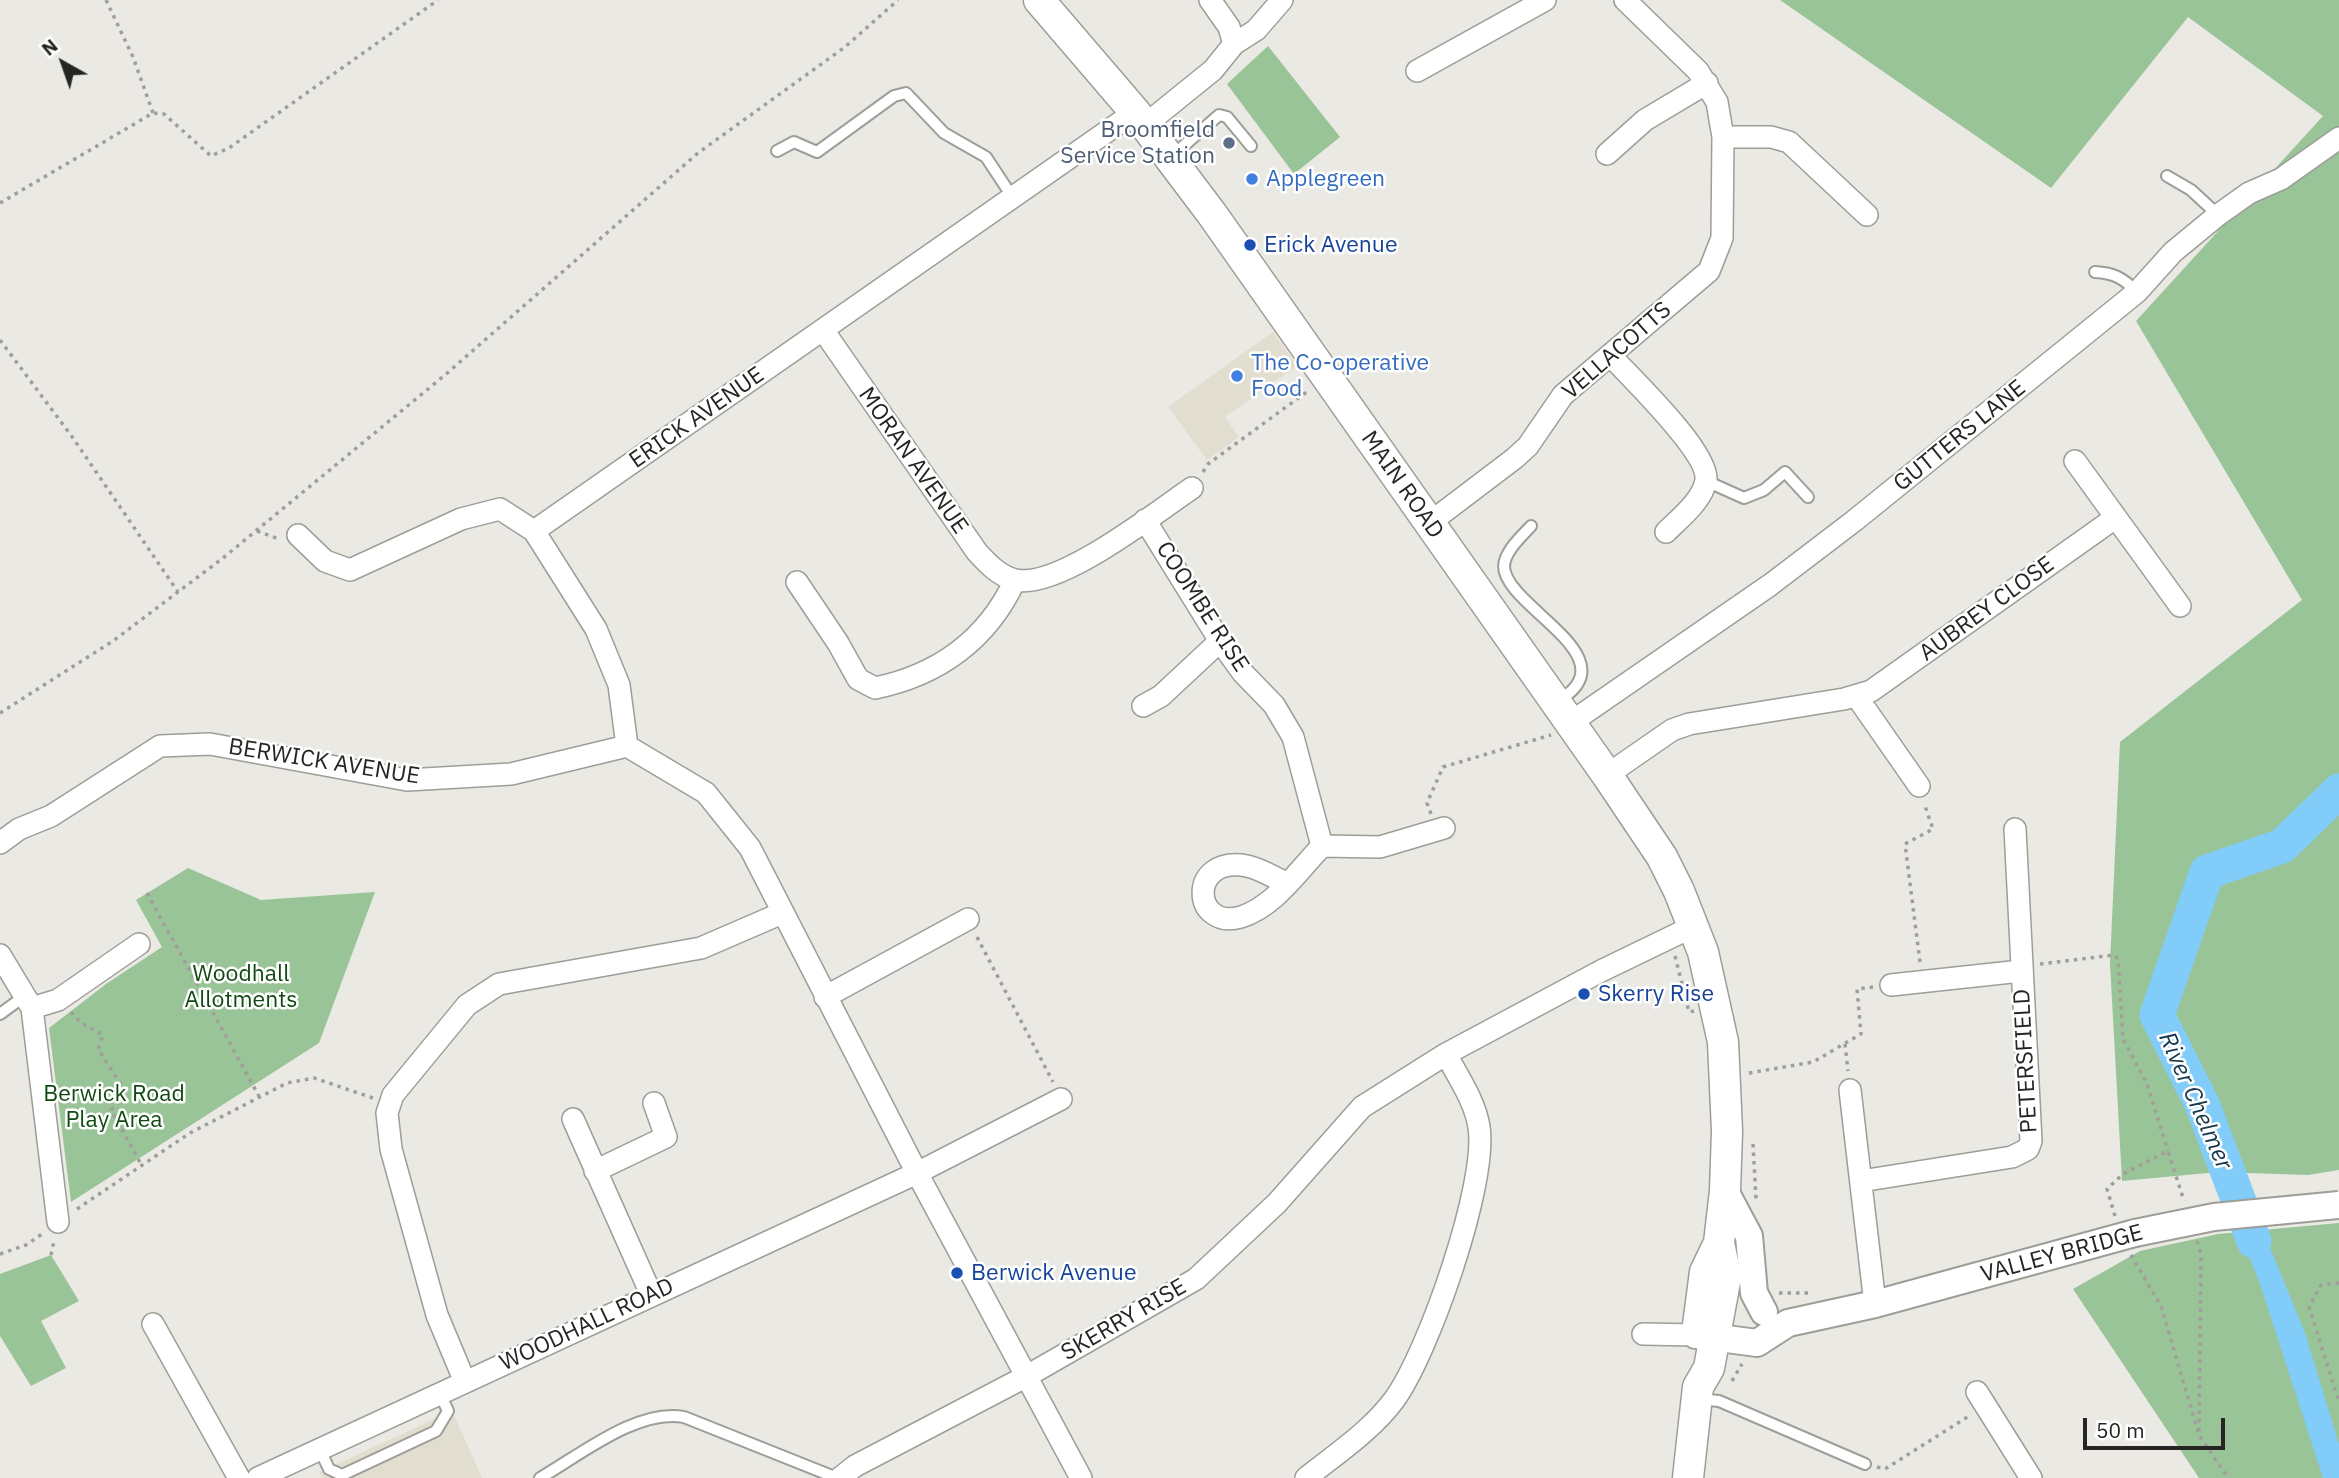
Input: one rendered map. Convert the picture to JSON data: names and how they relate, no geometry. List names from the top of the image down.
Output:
{
  "streets": {
    "main road": ["MAIN ROAD"],
    "street": [
      "VELLACOTTS",
      "ERICK AVENUE",
      "GUTTERS LANE",
      "MORAN AVENUE",
      "COOMBE RISE",
      "AUBREY CLOSE",
      "BERWICK AVENUE",
      "PETERSFIELD",
      "VALLEY BRIDGE",
      "SKERRY RISE",
      "WOODHALL ROAD"
    ]
  },
  "crossings": [
    ["VELLACOTTS", "MAIN ROAD"],
    ["ERICK AVENUE", "MORAN AVENUE"],
    ["ERICK AVENUE", "MAIN ROAD"],
    ["GUTTERS LANE", "MAIN ROAD"],
    ["MAIN ROAD", "AUBREY CLOSE"],
    ["MAIN ROAD", "VALLEY BRIDGE"],
    ["MAIN ROAD", "SKERRY RISE"]
  ],
  "water": ["River Chelmer"],
  "parks": ["Woodhall Allotments", "Berwick Road Play Area"],
  "places": [
    "Broomfield Service Station",
    "Applegreen",
    "Erick Avenue",
    "The Co-operative Food",
    "Skerry Rise",
    "Berwick Avenue"
  ],
  "scale_bar": "50 m",
  "north": "top left"
}
